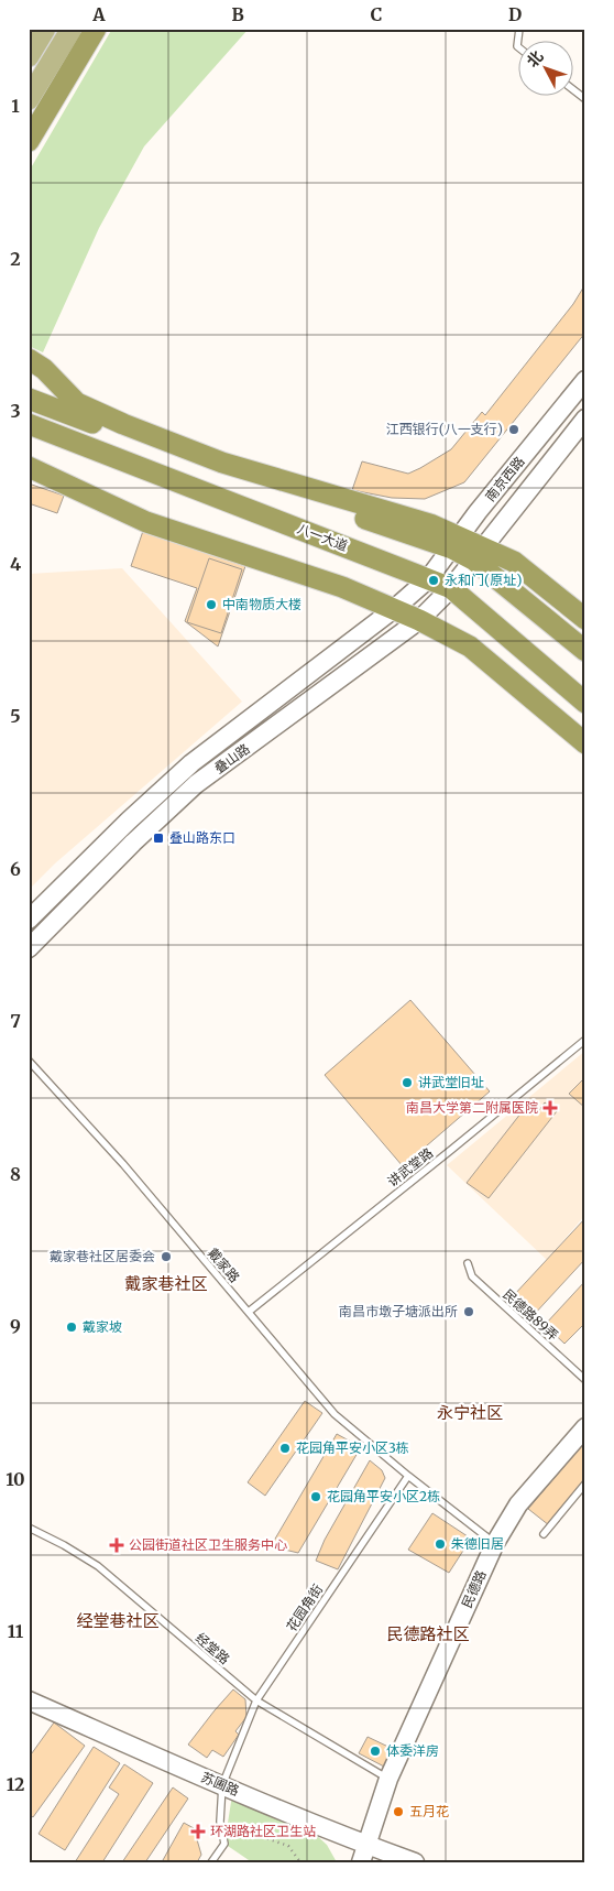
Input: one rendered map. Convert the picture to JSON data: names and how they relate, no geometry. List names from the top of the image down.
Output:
{
  "streets": {
    "highway": ["八一大道"],
    "main road": [
      "南京西路",
      "叠山路",
      "民德路",
      "苏圃路"
    ],
    "lane": [
      "讲武堂路",
      "戴家路",
      "民德路89弄",
      "花园角街",
      "经堂路"
    ]
  },
  "crossings": [
    ["南京西路", "八一大道"],
    ["南京西路", "叠山路"],
    ["八一大道", "叠山路"],
    ["讲武堂路", "戴家路"],
    ["戴家路", "花园角街"],
    ["民德路", "经堂路"],
    ["民德路", "苏圃路"],
    ["花园角街", "经堂路"],
    ["花园角街", "苏圃路"]
  ],
  "districts": [
    "戴家巷社区",
    "永宁社区",
    "经堂巷社区",
    "民德路社区"
  ],
  "places": {
    "other": [
      "江西银行(八一支行)",
      "永和门(原址)",
      "中南物质大楼",
      "讲武堂旧址",
      "戴家巷社区居委会",
      "南昌市墩子塘派出所",
      "戴家坡",
      "花园角平安小区3栋",
      "花园角平安小区2栋",
      "朱德旧居",
      "体委洋房",
      "五月花"
    ],
    "transit": ["叠山路东口"],
    "health": ["南昌大学第二附属医院", "公园街道社区卫生服务中心", "环湖路社区卫生站"]
  },
  "north": "top left",
  "grid": {
    "columns": [
      "A",
      "B",
      "C",
      "D"
    ],
    "rows": [
      "1",
      "2",
      "3",
      "4",
      "5",
      "6",
      "7",
      "8",
      "9",
      "10",
      "11",
      "12"
    ]
  }
}
